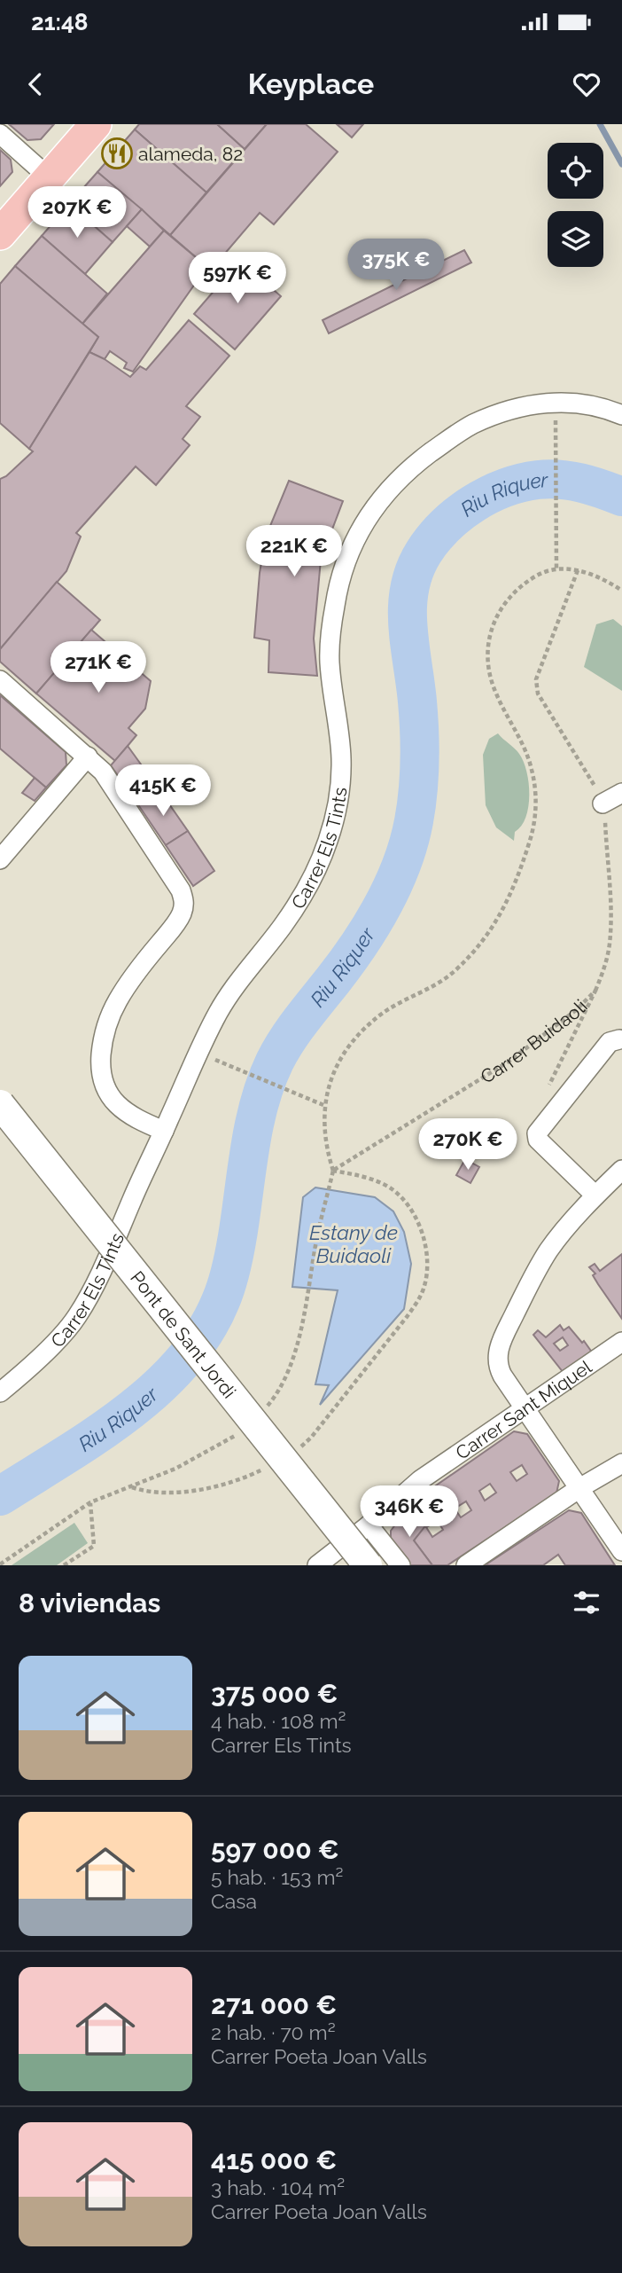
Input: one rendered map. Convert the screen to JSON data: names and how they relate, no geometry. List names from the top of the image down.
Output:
{
  "streets": {
    "main road": ["Pont de Sant Jordi"],
    "street": ["Carrer Els Tints", "Carrer Sant Miquel"],
    "path": ["Carrer Buidaoli"]
  },
  "water": ["Riu Riquer", "Estany de Buidaoli"],
  "places": {
    "restaurant": ["alameda, 82"]
  },
  "page": {
    "status": "21:48",
    "header": "Keyplace",
    "price": [
      "207K €",
      "375K €",
      "597K €",
      "221K €",
      "271K €",
      "415K €",
      "270K €",
      "346K €"
    ],
    "heading": "8 viviendas",
    "list": [
      {
        "name": "375 000 €",
        "note": "4 hab. · 108 m² · Carrer Els Tints"
      },
      {
        "name": "597 000 €",
        "note": "5 hab. · 153 m² · Casa"
      },
      {
        "name": "271 000 €",
        "note": "2 hab. · 70 m² · Carrer Poeta Joan Valls"
      },
      {
        "name": "415 000 €",
        "note": "3 hab. · 104 m² · Carrer Poeta Joan Valls"
      }
    ]
  }
}
